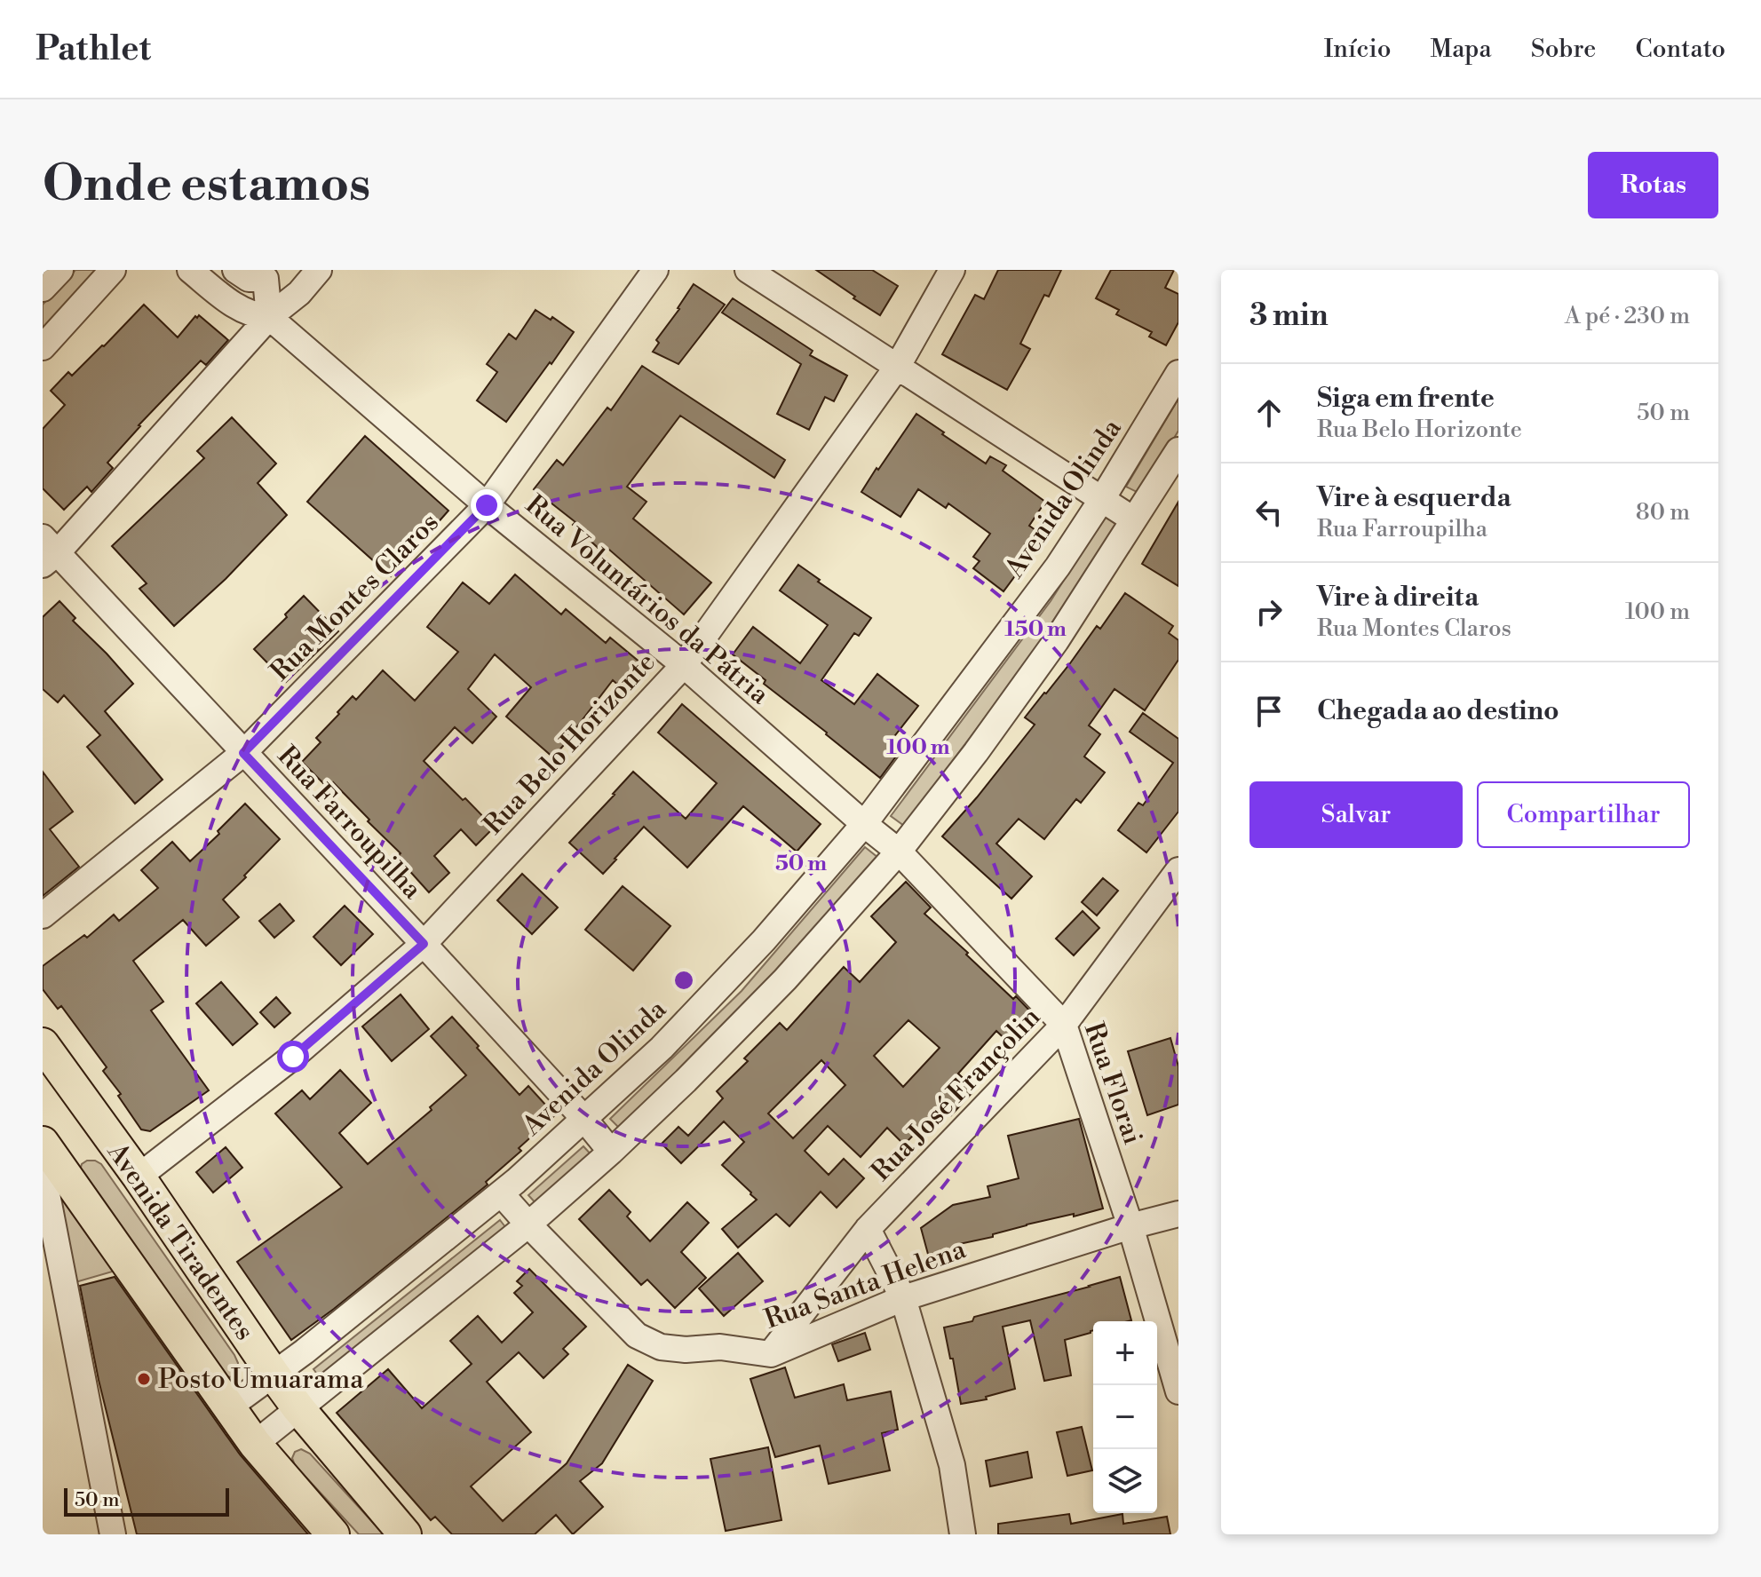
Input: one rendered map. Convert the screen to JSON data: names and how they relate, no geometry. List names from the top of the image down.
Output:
{
  "streets": {
    "main road": ["Avenida Tiradentes"],
    "street": [
      "Avenida Olinda",
      "Rua Montes Claros",
      "Rua Voluntários da Pátria",
      "Rua Belo Horizonte",
      "Rua Farroupilha",
      "Rua Florai",
      "Rua José Françolin",
      "Rua Santa Helena"
    ]
  },
  "crossings": [
    ["Avenida Olinda", "Rua Voluntários da Pátria"],
    ["Avenida Olinda", "Rua Farroupilha"],
    ["Avenida Olinda", "Rua Florai"],
    ["Avenida Olinda", "Avenida Tiradentes"],
    ["Avenida Olinda", "Rua Santa Helena"],
    ["Rua Montes Claros", "Rua Voluntários da Pátria"],
    ["Rua Montes Claros", "Rua Farroupilha"],
    ["Rua Voluntários da Pátria", "Rua Belo Horizonte"],
    ["Rua Voluntários da Pátria", "Rua Florai"],
    ["Rua Belo Horizonte", "Rua Farroupilha"],
    ["Rua Belo Horizonte", "Avenida Tiradentes"],
    ["Rua Florai", "Rua José Françolin"],
    ["Rua Florai", "Rua Santa Helena"],
    ["Rua José Françolin", "Rua Santa Helena"]
  ],
  "places": ["Posto Umuarama"],
  "scale_bar": "50 m",
  "page": {
    "header": "Pathlet",
    "nav": [
      "Início",
      "Mapa",
      "Sobre",
      "Contato"
    ],
    "buttons": [
      "Rotas",
      ["Salvar", "Compartilhar"]
    ],
    "title": "Onde estamos",
    "heading": ["3 min", "A pé · 230 m"],
    "list": [
      ["Siga em frente", "Rua Belo Horizonte", "50 m"],
      ["Vire à esquerda", "Rua Farroupilha", "80 m"],
      ["Vire à direita", "Rua Montes Claros", "100 m"],
      "Chegada ao destino"
    ],
    "map_buttons": ["+", "−"],
    "scale": "50 m"
  },
  "rings": ["150 m", "100 m", "50 m"]
}
